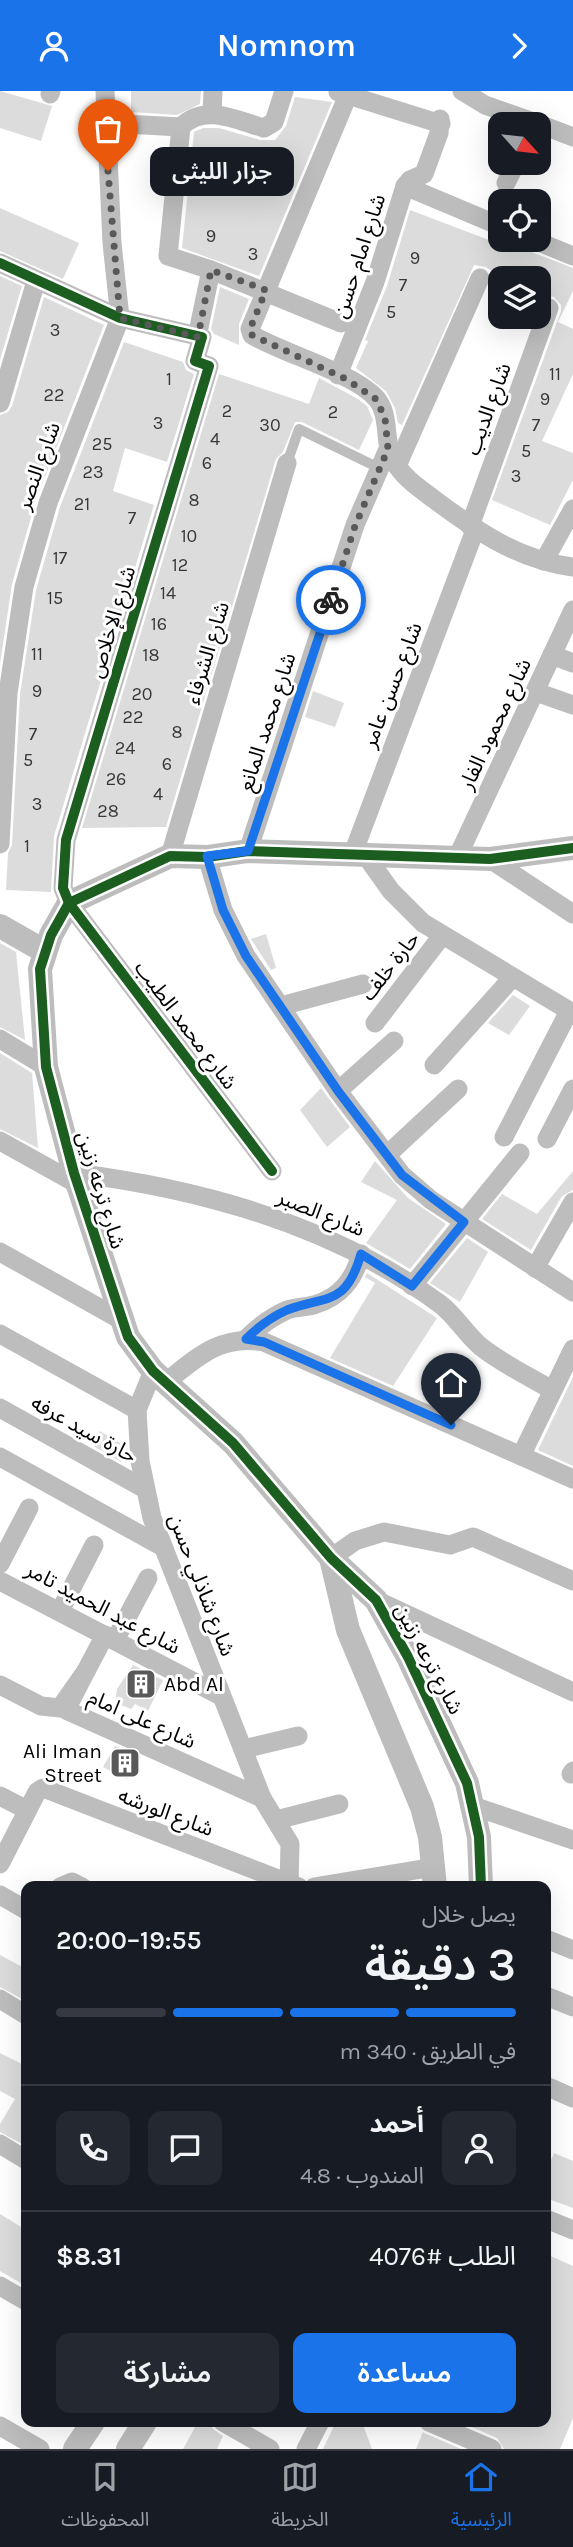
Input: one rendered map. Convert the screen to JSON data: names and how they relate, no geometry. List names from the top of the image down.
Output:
{
  "streets": {
    "street": [
      "شارع امام حسن",
      "شارع الديب",
      "شارع النصر",
      "شارع الإخلاص",
      "شارع الشرفاء",
      "شارع حسن عامر",
      "شارع محمد المانع",
      "شارع محمود الفار",
      "حارة خلف",
      "شارع محمد الطيب",
      "شارع ترعه زنين",
      "شارع الصبر",
      "حارة سيد عرفه",
      "شارع شاذلي حسن",
      "شارع عبد الحميد تامر",
      "شارع على امام",
      "شارع الورشه"
    ]
  },
  "crossings": [
    ["شارع الديب", "شارع حسن عامر"],
    ["شارع الإخلاص", "شارع محمد الطيب"],
    ["شارع الإخلاص", "شارع ترعه زنين"],
    ["شارع محمد الطيب", "شارع ترعه زنين"],
    ["شارع ترعه زنين", "شارع الصبر"],
    ["شارع ترعه زنين", "شارع شاذلي حسن"],
    ["حارة سيد عرفه", "شارع شاذلي حسن"],
    ["شارع شاذلي حسن", "شارع عبد الحميد تامر"],
    ["شارع شاذلي حسن", "شارع على امام"]
  ],
  "places": {
    "other": ["جزار الليثى"],
    "building": ["Abd Al", "Ali Iman Street"]
  },
  "house_numbers": [
    "9",
    "3",
    "9",
    "7",
    "5",
    "3",
    "11",
    "1",
    "22",
    "9",
    "2",
    "2",
    "3",
    "30",
    "7",
    "4",
    "25",
    "5",
    "6",
    "23",
    "3",
    "8",
    "21",
    "7",
    "10",
    "17",
    "12",
    "14",
    "15",
    "16",
    "11",
    "18",
    "9",
    "20",
    "22",
    "8",
    "7",
    "24",
    "5",
    "6",
    "26",
    "4",
    "3",
    "28",
    "1"
  ],
  "north": "bottom right",
  "page": {
    "header": "Nomnom",
    "bubble": "جزار الليثى",
    "heading": ["3 دقيقة", "يصل خلال", "19:55–20:00"],
    "panel": [
      "أحمد",
      "المندوب · 4.8",
      "الطلب #4076",
      "$8.31"
    ],
    "bar": "في الطريق · 340 m",
    "buttons": ["مساعدة", "مشاركة"],
    "tabs": ["الرئيسية", "الخريطة", "المحفوظات"]
  }
}
